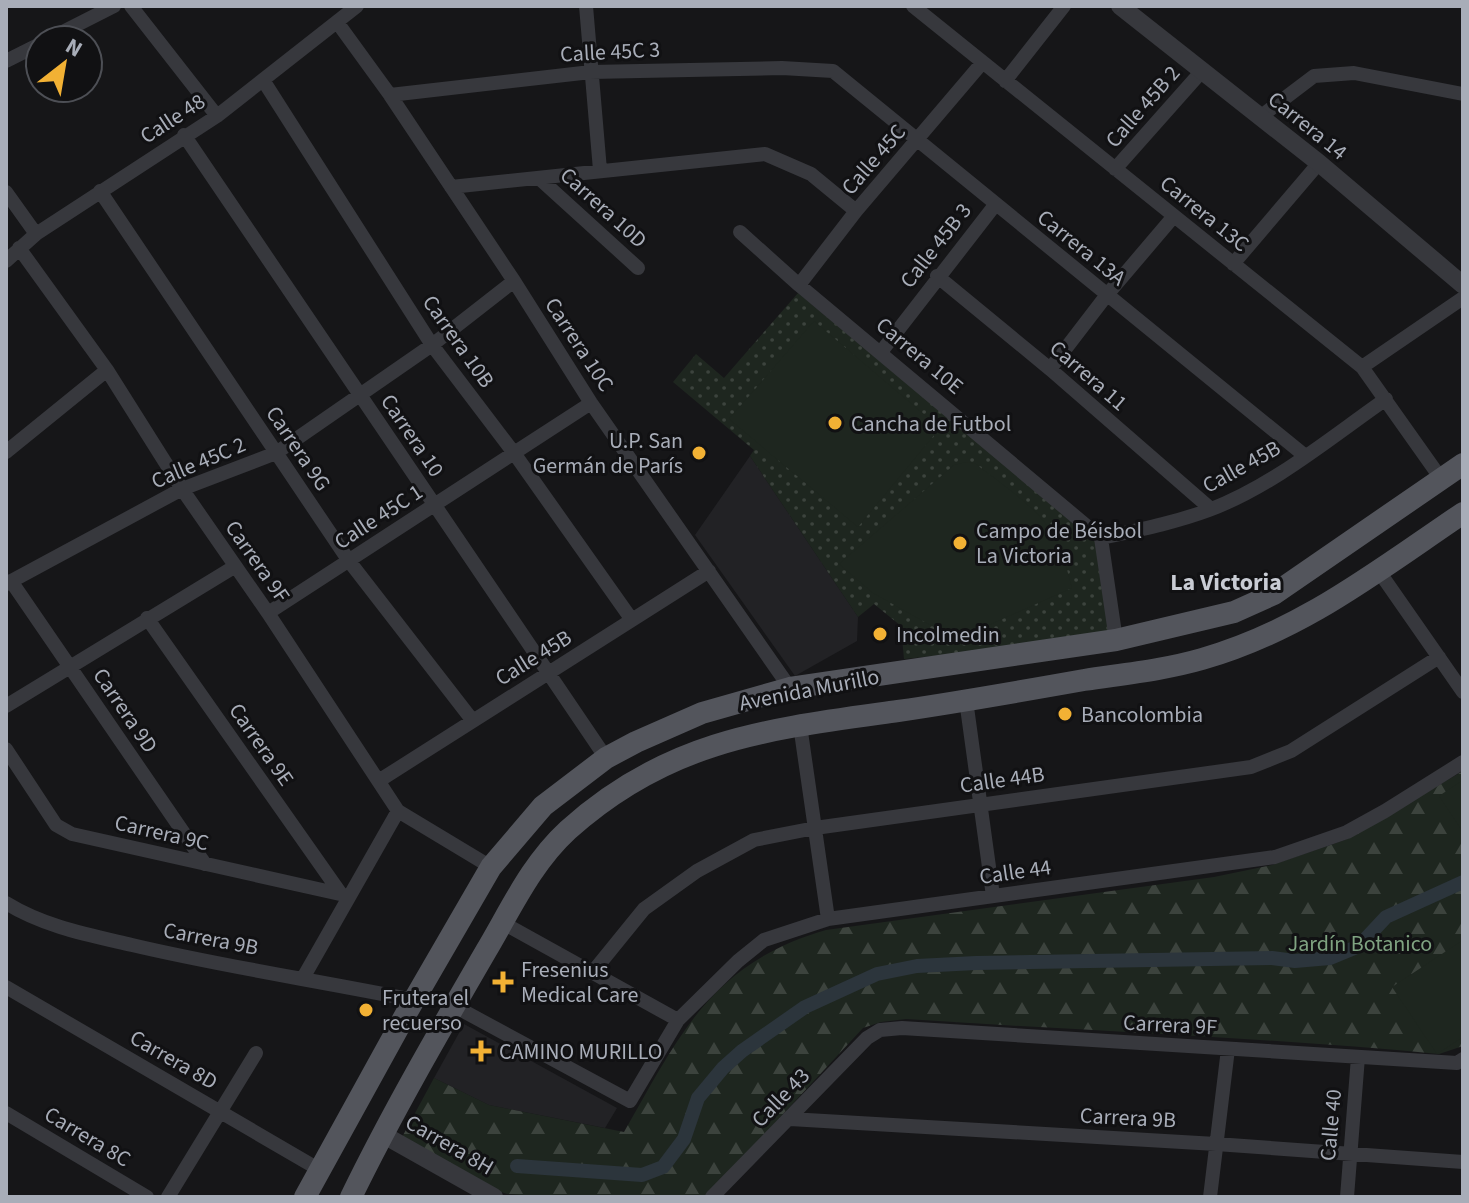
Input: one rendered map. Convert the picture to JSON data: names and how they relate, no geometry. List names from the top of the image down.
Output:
{
  "streets": {
    "main road": ["Avenida Murillo"],
    "street": [
      "Calle 45C 3",
      "Calle 45B 2",
      "Calle 48",
      "Carrera 14",
      "Calle 45C",
      "Carrera 10D",
      "Carrera 13C",
      "Calle 45B 3",
      "Carrera 13A",
      "Carrera 10B",
      "Carrera 10C",
      "Carrera 10E",
      "Carrera 11",
      "Carrera 10",
      "Carrera 9G",
      "Calle 45C 2",
      "Calle 45B",
      "Calle 45C 1",
      "Carrera 9F",
      "Carrera 9D",
      "Carrera 9E",
      "Calle 44B",
      "Carrera 9C",
      "Calle 44",
      "Carrera 9B",
      "Carrera 8D",
      "Calle 43",
      "Calle 40",
      "Carrera 8C",
      "Carrera 8H"
    ]
  },
  "crossings": [
    ["Calle 45C 3", "Carrera 13A"],
    ["Calle 45C 3", "Carrera 10C"],
    ["Calle 45B 2", "Carrera 14"],
    ["Calle 45B 2", "Carrera 13C"],
    ["Calle 48", "Carrera 10B"],
    ["Calle 48", "Carrera 10C"],
    ["Calle 48", "Carrera 10"],
    ["Calle 48", "Carrera 9G"],
    ["Calle 48", "Carrera 9F"],
    ["Calle 45C", "Carrera 13C"],
    ["Calle 45C", "Carrera 13A"],
    ["Calle 45C", "Carrera 10E"],
    ["Carrera 13C", "Calle 45B"],
    ["Carrera 13C", "Avenida Murillo"],
    ["Calle 45B 3", "Carrera 13A"],
    ["Calle 45B 3", "Carrera 10E"],
    ["Calle 45B 3", "Carrera 11"],
    ["Carrera 13A", "Calle 45B"],
    ["Carrera 10B", "Calle 45C 2"],
    ["Carrera 10B", "Calle 45B"],
    ["Carrera 10B", "Calle 45C 1"],
    ["Carrera 10C", "Calle 45C 2"],
    ["Carrera 10C", "Calle 45B"],
    ["Carrera 10C", "Calle 45C 1"],
    ["Carrera 10C", "Avenida Murillo"],
    ["Carrera 10E", "Calle 45B"],
    ["Carrera 11", "Calle 45B"],
    ["Carrera 10", "Calle 45C 2"],
    ["Carrera 10", "Calle 45B"],
    ["Carrera 10", "Calle 45C 1"],
    ["Carrera 10", "Avenida Murillo"],
    ["Carrera 9G", "Calle 45C 2"],
    ["Carrera 9G", "Calle 45B"],
    ["Carrera 9G", "Calle 45C 1"],
    ["Calle 45C 2", "Carrera 9F"],
    ["Calle 45C 2", "Carrera 9D"],
    ["Calle 45B", "Carrera 9F"],
    ["Calle 45C 1", "Carrera 9F"],
    ["Carrera 9F", "Avenida Murillo"],
    ["Carrera 9F", "Calle 43"],
    ["Carrera 9F", "Calle 40"],
    ["Avenida Murillo", "Calle 44"],
    ["Avenida Murillo", "Carrera 9B"],
    ["Avenida Murillo", "Carrera 8D"],
    ["Avenida Murillo", "Carrera 8H"],
    ["Carrera 9D", "Carrera 9C"],
    ["Carrera 9E", "Carrera 9C"],
    ["Carrera 9B", "Calle 43"],
    ["Carrera 9B", "Calle 40"]
  ],
  "districts": ["La Victoria"],
  "parks": ["Jardín Botanico"],
  "places": {
    "other": [
      "Cancha de Futbol",
      "U.P. San Germán de París",
      "Campo de Béisbol La Victoria",
      "Incolmedin",
      "Bancolombia",
      "Frutera el recuerso"
    ],
    "health": ["Fresenius Medical Care", "CAMINO MURILLO"]
  },
  "north": "top right"
}
